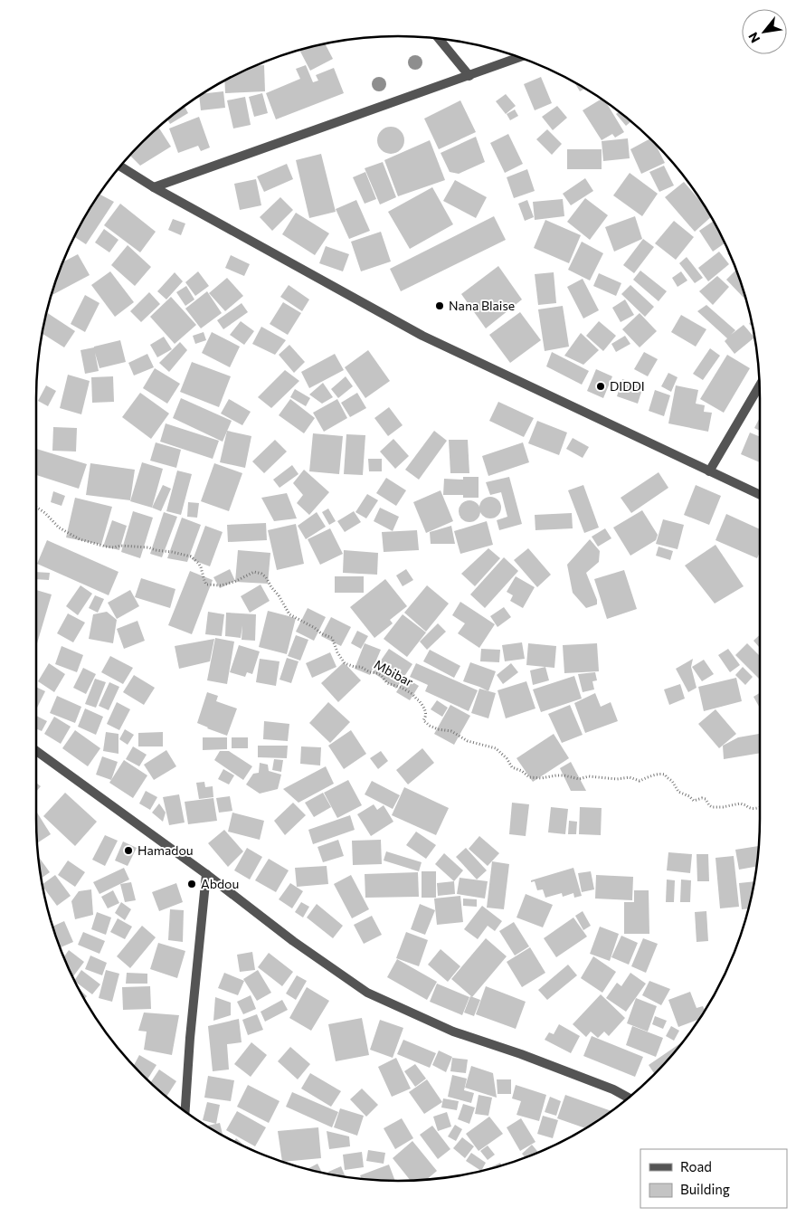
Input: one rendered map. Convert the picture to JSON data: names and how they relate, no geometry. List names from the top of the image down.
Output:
{
  "streets": {
    "path": ["Mbibar"]
  },
  "places": [
    "Nana Blaise",
    "DIDDI",
    "Hamadou",
    "Abdou"
  ],
  "legend": ["Road", "Building"],
  "north": "bottom left"
}
